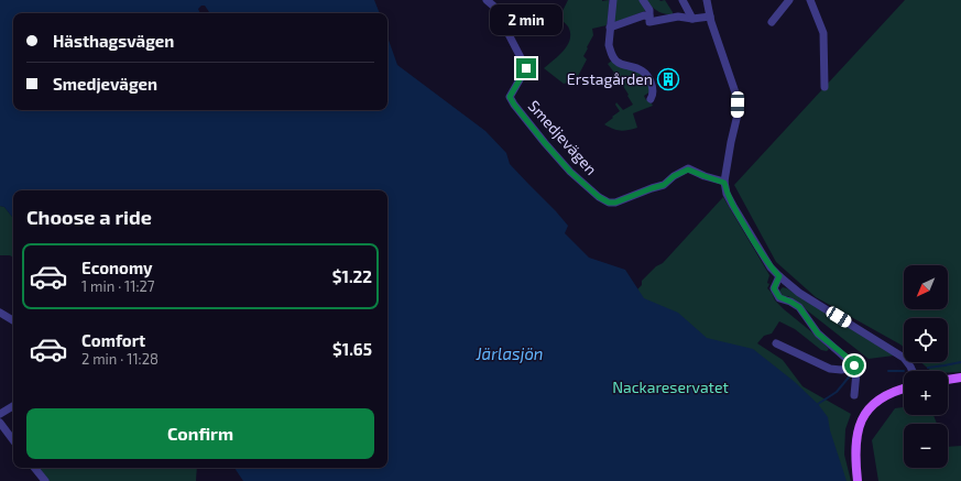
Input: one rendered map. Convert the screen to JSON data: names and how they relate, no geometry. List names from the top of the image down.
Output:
{
  "streets": {
    "street": ["Smedjevägen"]
  },
  "water": ["Järlasjön"],
  "parks": ["Nackareservatet"],
  "places": {
    "building": ["Erstagården"]
  },
  "north": "bottom left",
  "page": {
    "bubble": "2 min",
    "banner": ["Hästhagsvägen", "Smedjevägen"],
    "heading": "Choose a ride",
    "list": [
      {
        "name": "Economy",
        "note": "1 min · 11:27",
        "value": "$1.22"
      },
      {
        "name": "Comfort",
        "note": "2 min · 11:28",
        "value": "$1.65"
      }
    ],
    "map_buttons": ["+", "−"],
    "buttons": "Confirm"
  }
}
